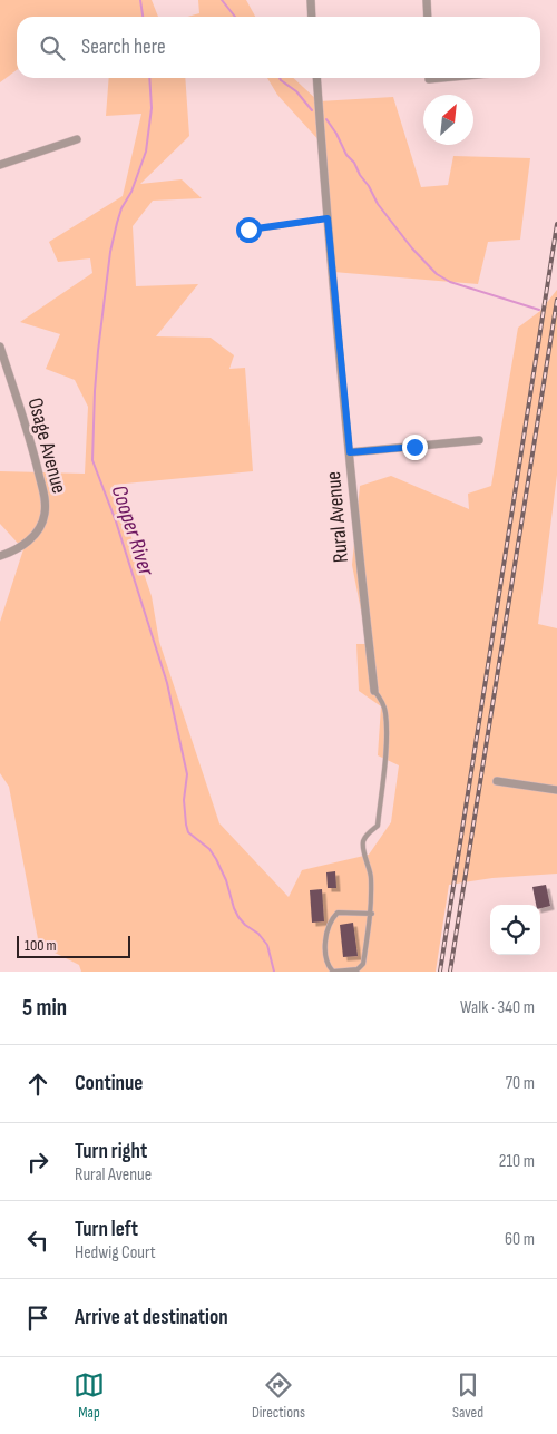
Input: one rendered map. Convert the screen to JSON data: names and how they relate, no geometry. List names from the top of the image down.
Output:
{
  "streets": {
    "street": ["Osage Avenue", "Rural Avenue"]
  },
  "water": ["Cooper River"],
  "scale_bar": "100 m",
  "north": "top right",
  "page": {
    "search": "Search here",
    "scale": "100 m",
    "heading": ["5 min", "Walk · 340 m"],
    "list": [
      ["Continue", "70 m"],
      ["Turn right", "Rural Avenue", "210 m"],
      ["Turn left", "Hedwig Court", "60 m"],
      "Arrive at destination"
    ],
    "nav": ["Map", "Directions", "Saved"]
  }
}
